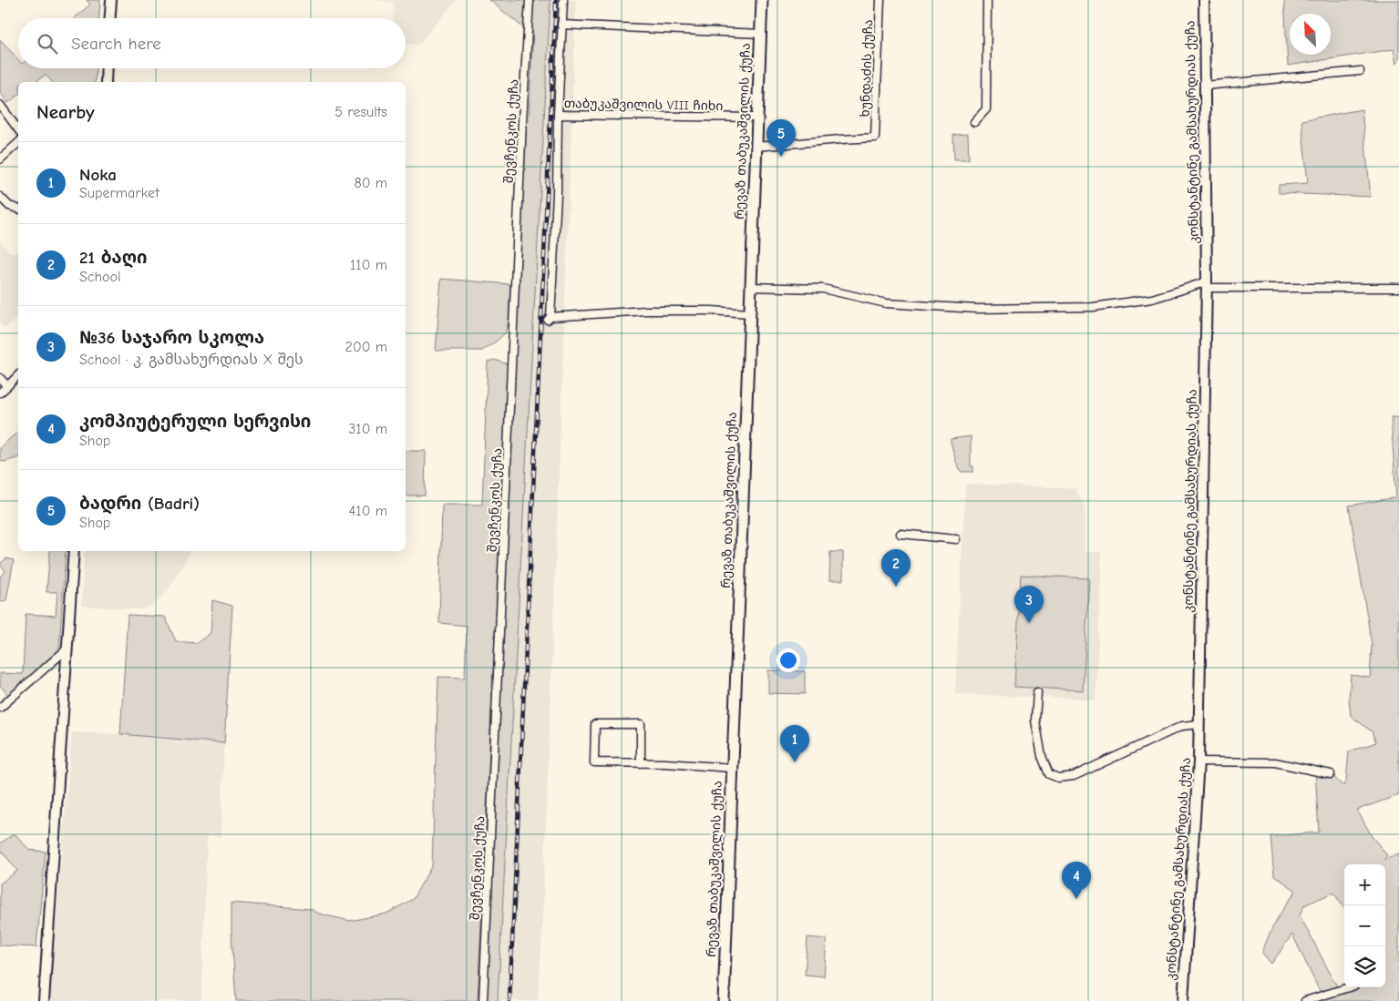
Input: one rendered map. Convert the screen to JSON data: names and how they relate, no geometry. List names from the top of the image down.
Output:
{
  "streets": {
    "main road": ["რევაზ თაბუკაშვილის ქუჩა"],
    "street": [
      "ხუნდაძის ქუჩა",
      "თაბუკაშვილის VIII ჩიხი",
      "შევჩენკოს ქუჩა",
      "კონსტანტინე გამსახურდიას ქუჩა"
    ]
  },
  "crossings": [
    ["ხუნდაძის ქუჩა", "რევაზ თაბუკაშვილის ქუჩა"],
    ["თაბუკაშვილის VIII ჩიხი", "რევაზ თაბუკაშვილის ქუჩა"]
  ],
  "north": "top left",
  "page": {
    "search": "Search here",
    "heading": ["Nearby", "5 results"],
    "pins": [
      "5",
      "2",
      "3",
      "1",
      "4"
    ],
    "list": [
      {
        "mark": "1",
        "name": "Noka",
        "note": "Supermarket",
        "value": "80 m"
      },
      {
        "mark": "2",
        "name": "21 ბაღი",
        "note": "School",
        "value": "110 m"
      },
      {
        "mark": "3",
        "name": "№36 საჯარო სკოლა",
        "note": "School · კ. გამსახურდიას X შეს",
        "value": "200 m"
      },
      {
        "mark": "4",
        "name": "კომპიუტერული სერვისი",
        "note": "Shop",
        "value": "310 m"
      },
      {
        "mark": "5",
        "name": "ბადრი (Badri)",
        "note": "Shop",
        "value": "410 m"
      }
    ],
    "map_buttons": ["+", "−"]
  }
}
